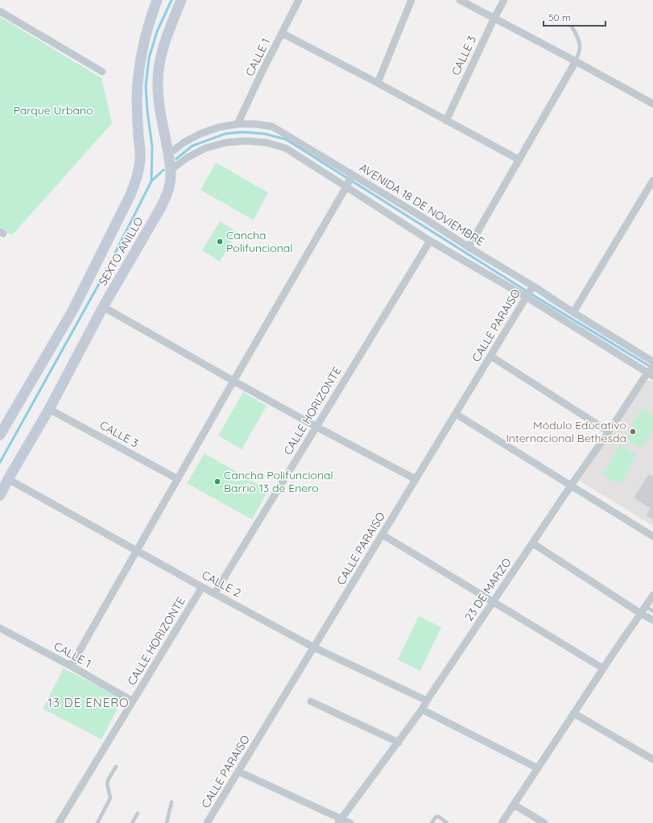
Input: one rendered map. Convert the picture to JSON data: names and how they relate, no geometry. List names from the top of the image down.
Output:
{
  "streets": {
    "main road": ["SEXTO ANILLO"],
    "street": [
      "CALLE 3",
      "CALLE 1",
      "AVENIDA 18 DE NOVIEMBRE",
      "CALLE PARAISO",
      "CALLE HORIZONTE",
      "CALLE 2",
      "23 DE MARZO"
    ]
  },
  "crossings": [
    ["CALLE 3", "SEXTO ANILLO"],
    ["CALLE 1", "AVENIDA 18 DE NOVIEMBRE"],
    ["CALLE 1", "CALLE HORIZONTE"],
    ["AVENIDA 18 DE NOVIEMBRE", "SEXTO ANILLO"],
    ["AVENIDA 18 DE NOVIEMBRE", "CALLE PARAISO"],
    ["AVENIDA 18 DE NOVIEMBRE", "CALLE HORIZONTE"],
    ["AVENIDA 18 DE NOVIEMBRE", "23 DE MARZO"],
    ["SEXTO ANILLO", "CALLE 2"],
    ["CALLE PARAISO", "CALLE 2"],
    ["CALLE HORIZONTE", "CALLE 2"],
    ["CALLE 2", "23 DE MARZO"]
  ],
  "districts": ["13 DE ENERO"],
  "parks": ["Parque Urbano"],
  "places": ["Cancha Polifuncional", "Módulo Educativo Internacional Bethesda", "Cancha Polifuncional Barrio 13 de Enero"],
  "scale_bar": "50 m"
}
